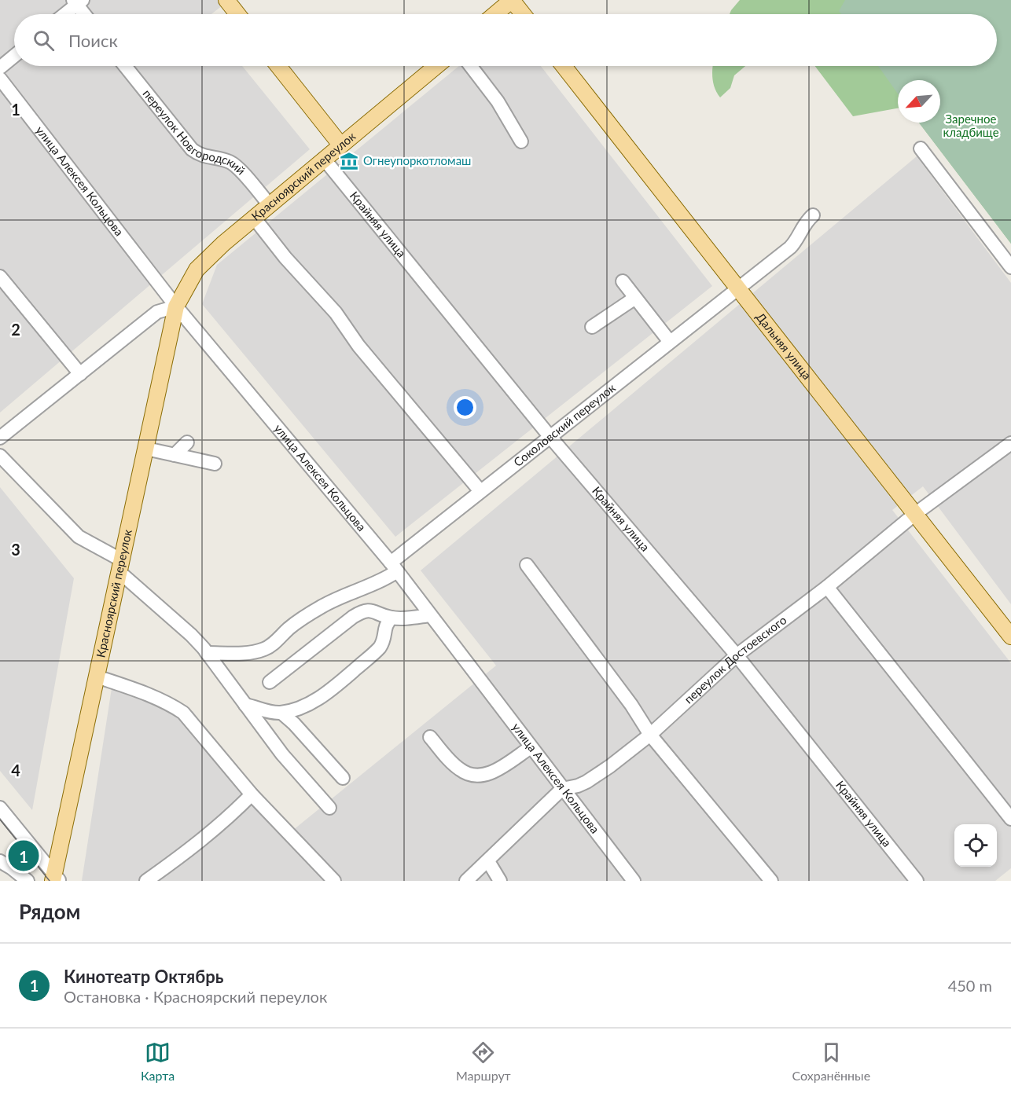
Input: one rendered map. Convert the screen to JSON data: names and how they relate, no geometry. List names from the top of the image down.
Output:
{
  "streets": {
    "main road": ["Красноярский переулок", "Дальняя улица"],
    "street": [
      "переулок Новгородский",
      "улица Алексея Кольцова",
      "Крайняя улица",
      "Соколовский переулок",
      "переулок Достоевского"
    ]
  },
  "crossings": [
    ["переулок Новгородский", "Красноярский переулок"],
    ["Красноярский переулок", "улица Алексея Кольцова"],
    ["Красноярский переулок", "Крайняя улица"],
    ["улица Алексея Кольцова", "Соколовский переулок"],
    ["улица Алексея Кольцова", "переулок Достоевского"],
    ["Крайняя улица", "Соколовский переулок"],
    ["Крайняя улица", "переулок Достоевского"],
    ["Дальняя улица", "Соколовский переулок"],
    ["Дальняя улица", "переулок Достоевского"]
  ],
  "parks": ["Заречное кладбище"],
  "places": {
    "museum": ["Огнеупоркотломаш"]
  },
  "north": "bottom left",
  "page": {
    "search": "Поиск",
    "pins": "1",
    "heading": "Рядом",
    "list": [
      {
        "mark": "1",
        "name": "Кинотеатр Октябрь",
        "note": "Остановка · Красноярский переулок",
        "value": "450 m"
      }
    ],
    "nav": ["Карта", "Маршрут", "Сохранённые"]
  },
  "grid": {
    "rows": [
      "1",
      "2",
      "3",
      "4"
    ]
  }
}
